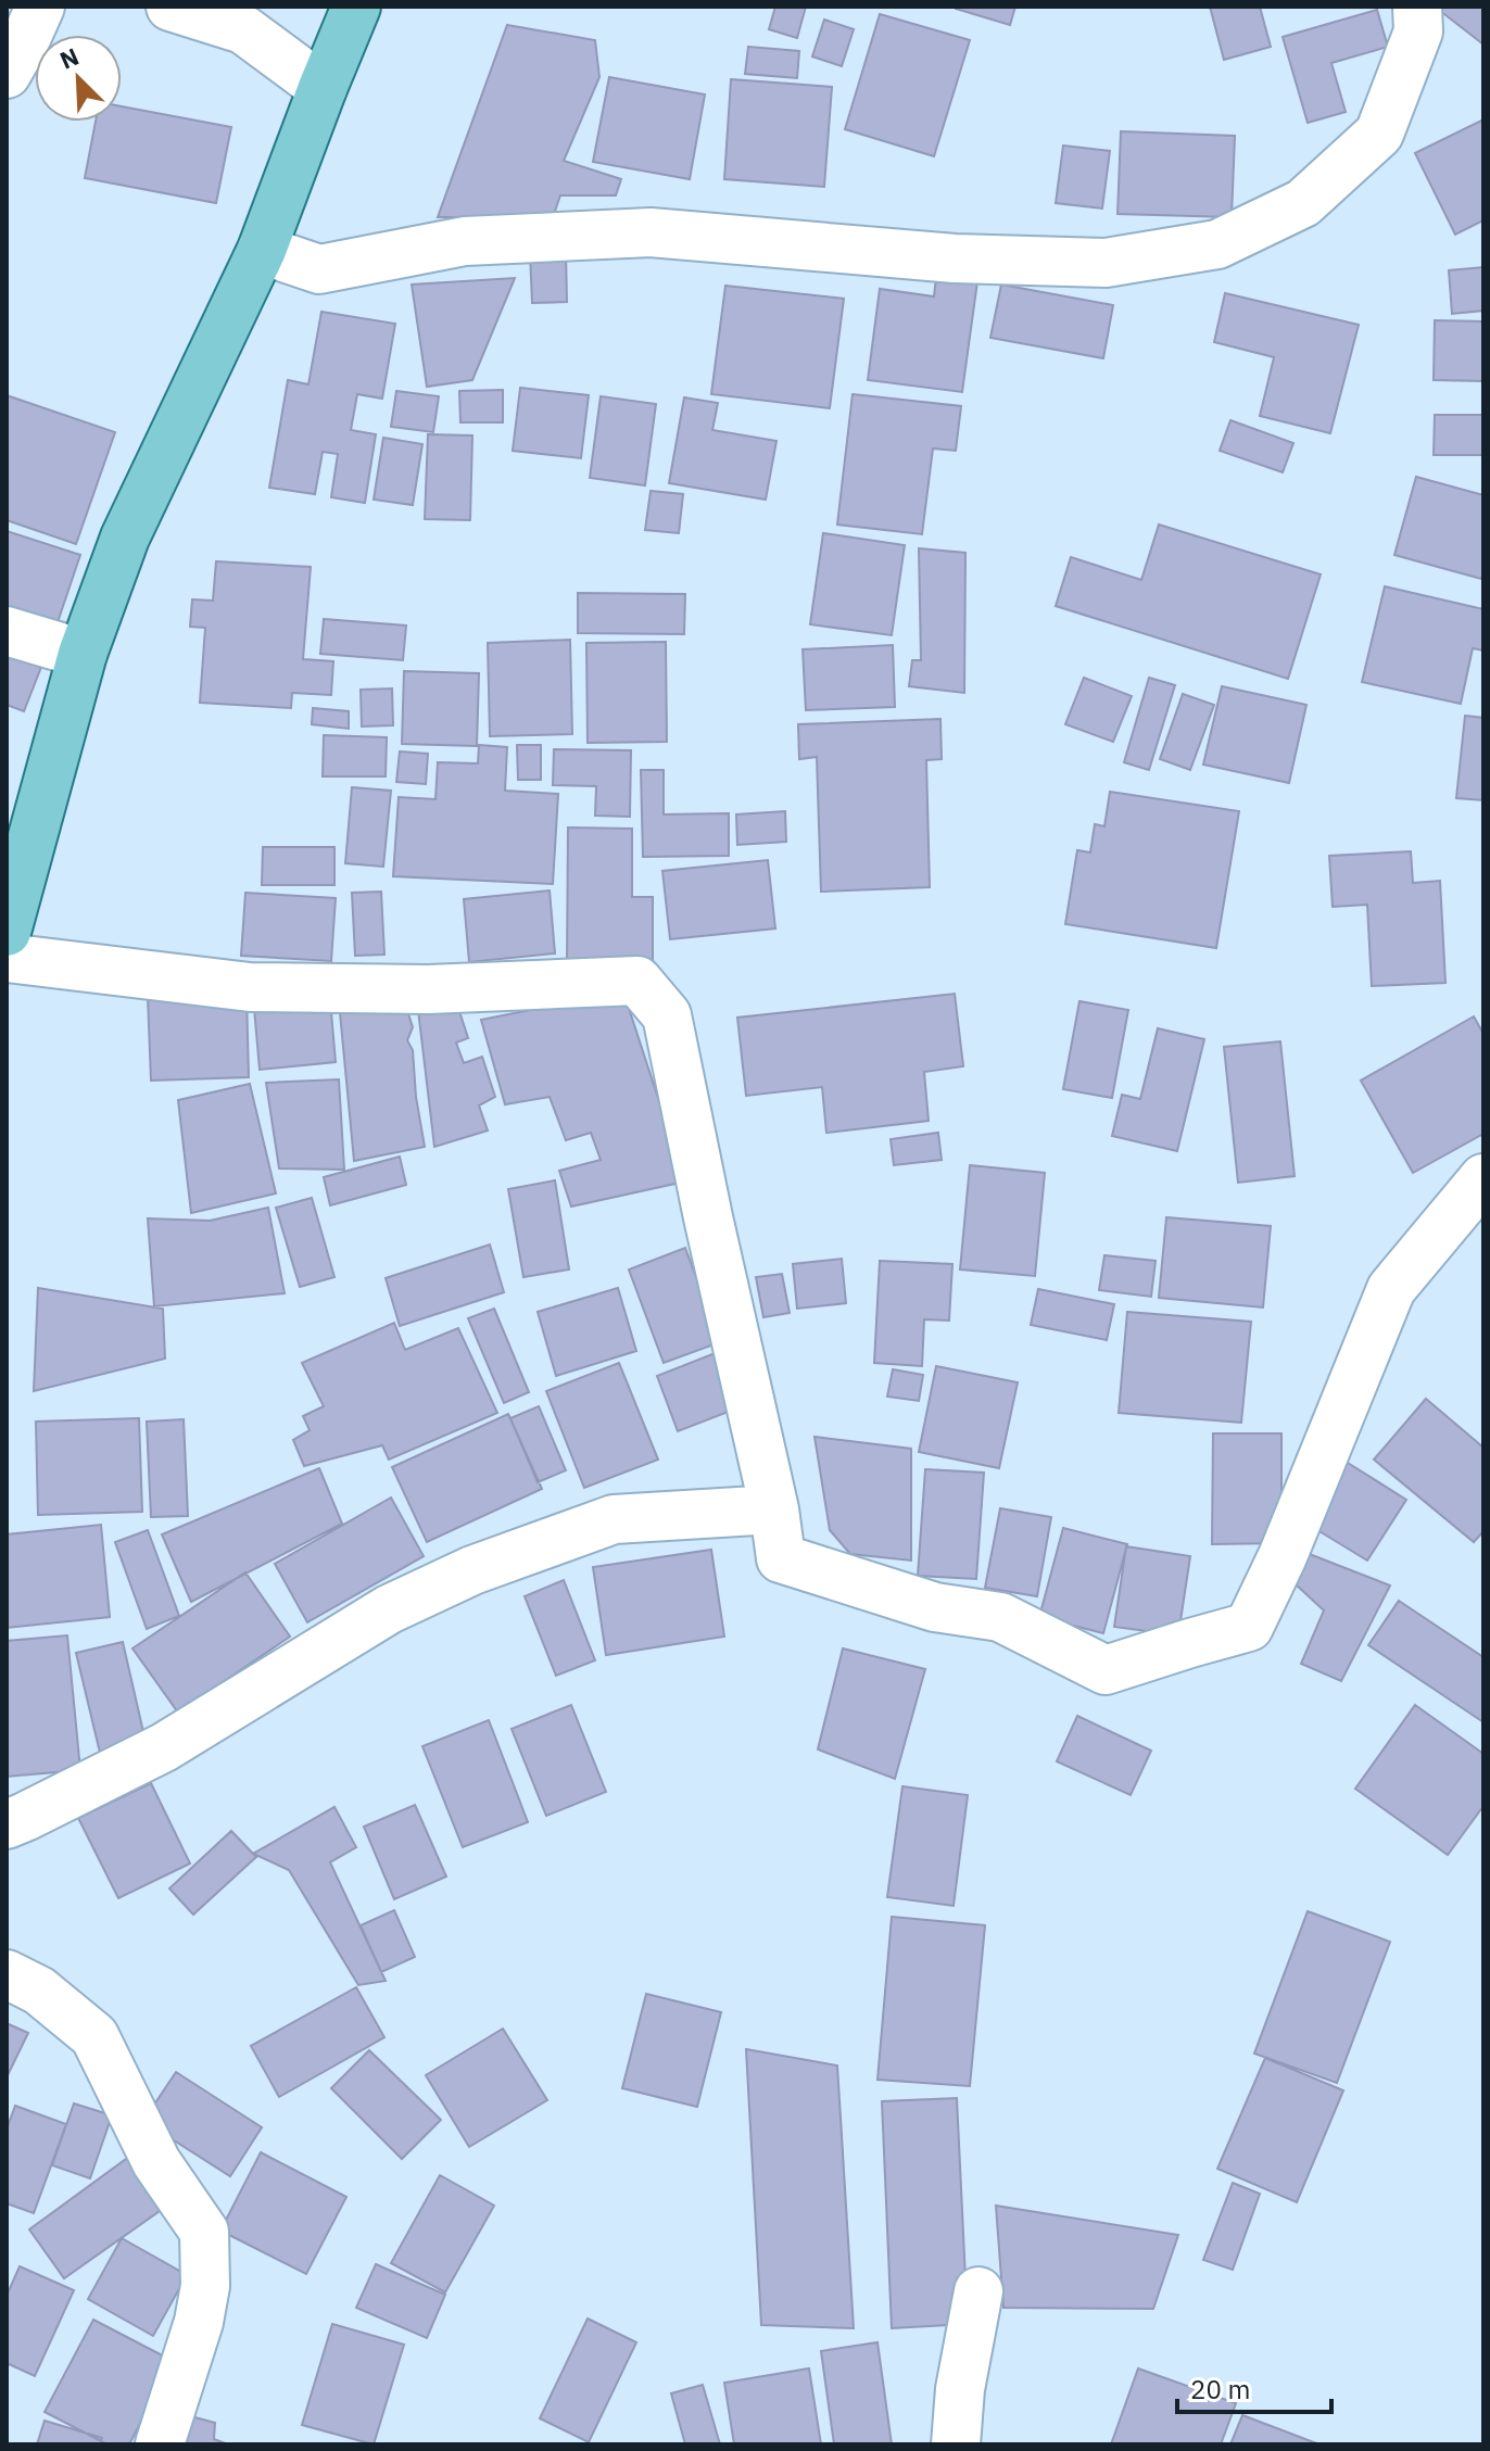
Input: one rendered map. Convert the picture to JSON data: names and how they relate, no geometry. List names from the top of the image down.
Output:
{
  "scale_bar": "20 m",
  "north": "top left"
}
